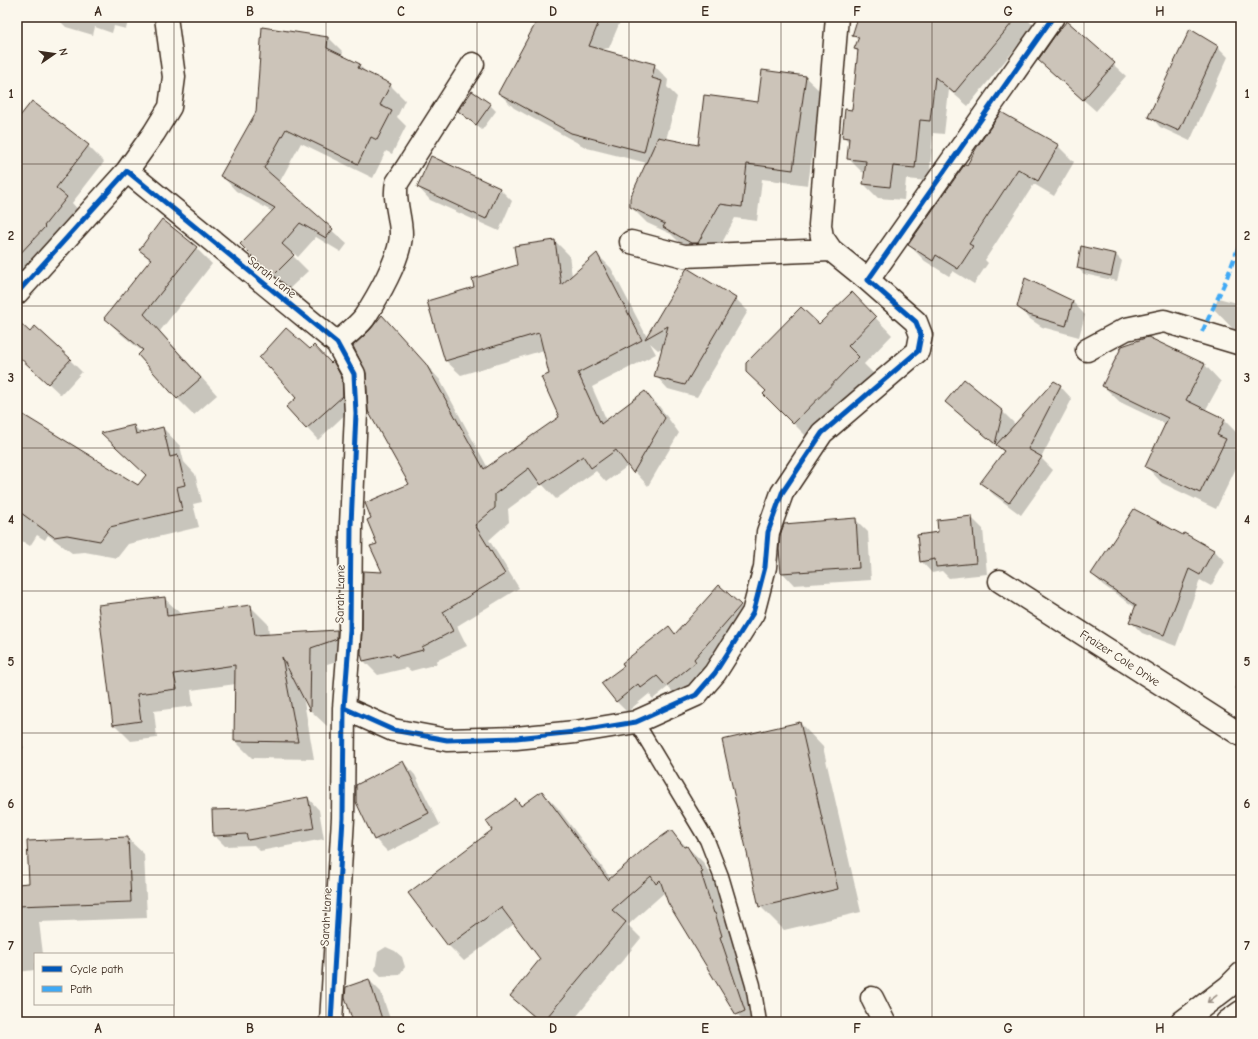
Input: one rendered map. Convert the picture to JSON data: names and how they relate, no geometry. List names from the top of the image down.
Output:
{
  "streets": {
    "street": ["Sarah Lane", "Fraizer Cole Drive"]
  },
  "legend": ["Cycle path", "Path"],
  "north": "right",
  "grid": {
    "columns": [
      "A",
      "B",
      "C",
      "D",
      "E",
      "F",
      "G",
      "H"
    ],
    "rows": [
      "1",
      "2",
      "3",
      "4",
      "5",
      "6",
      "7"
    ]
  }
}
